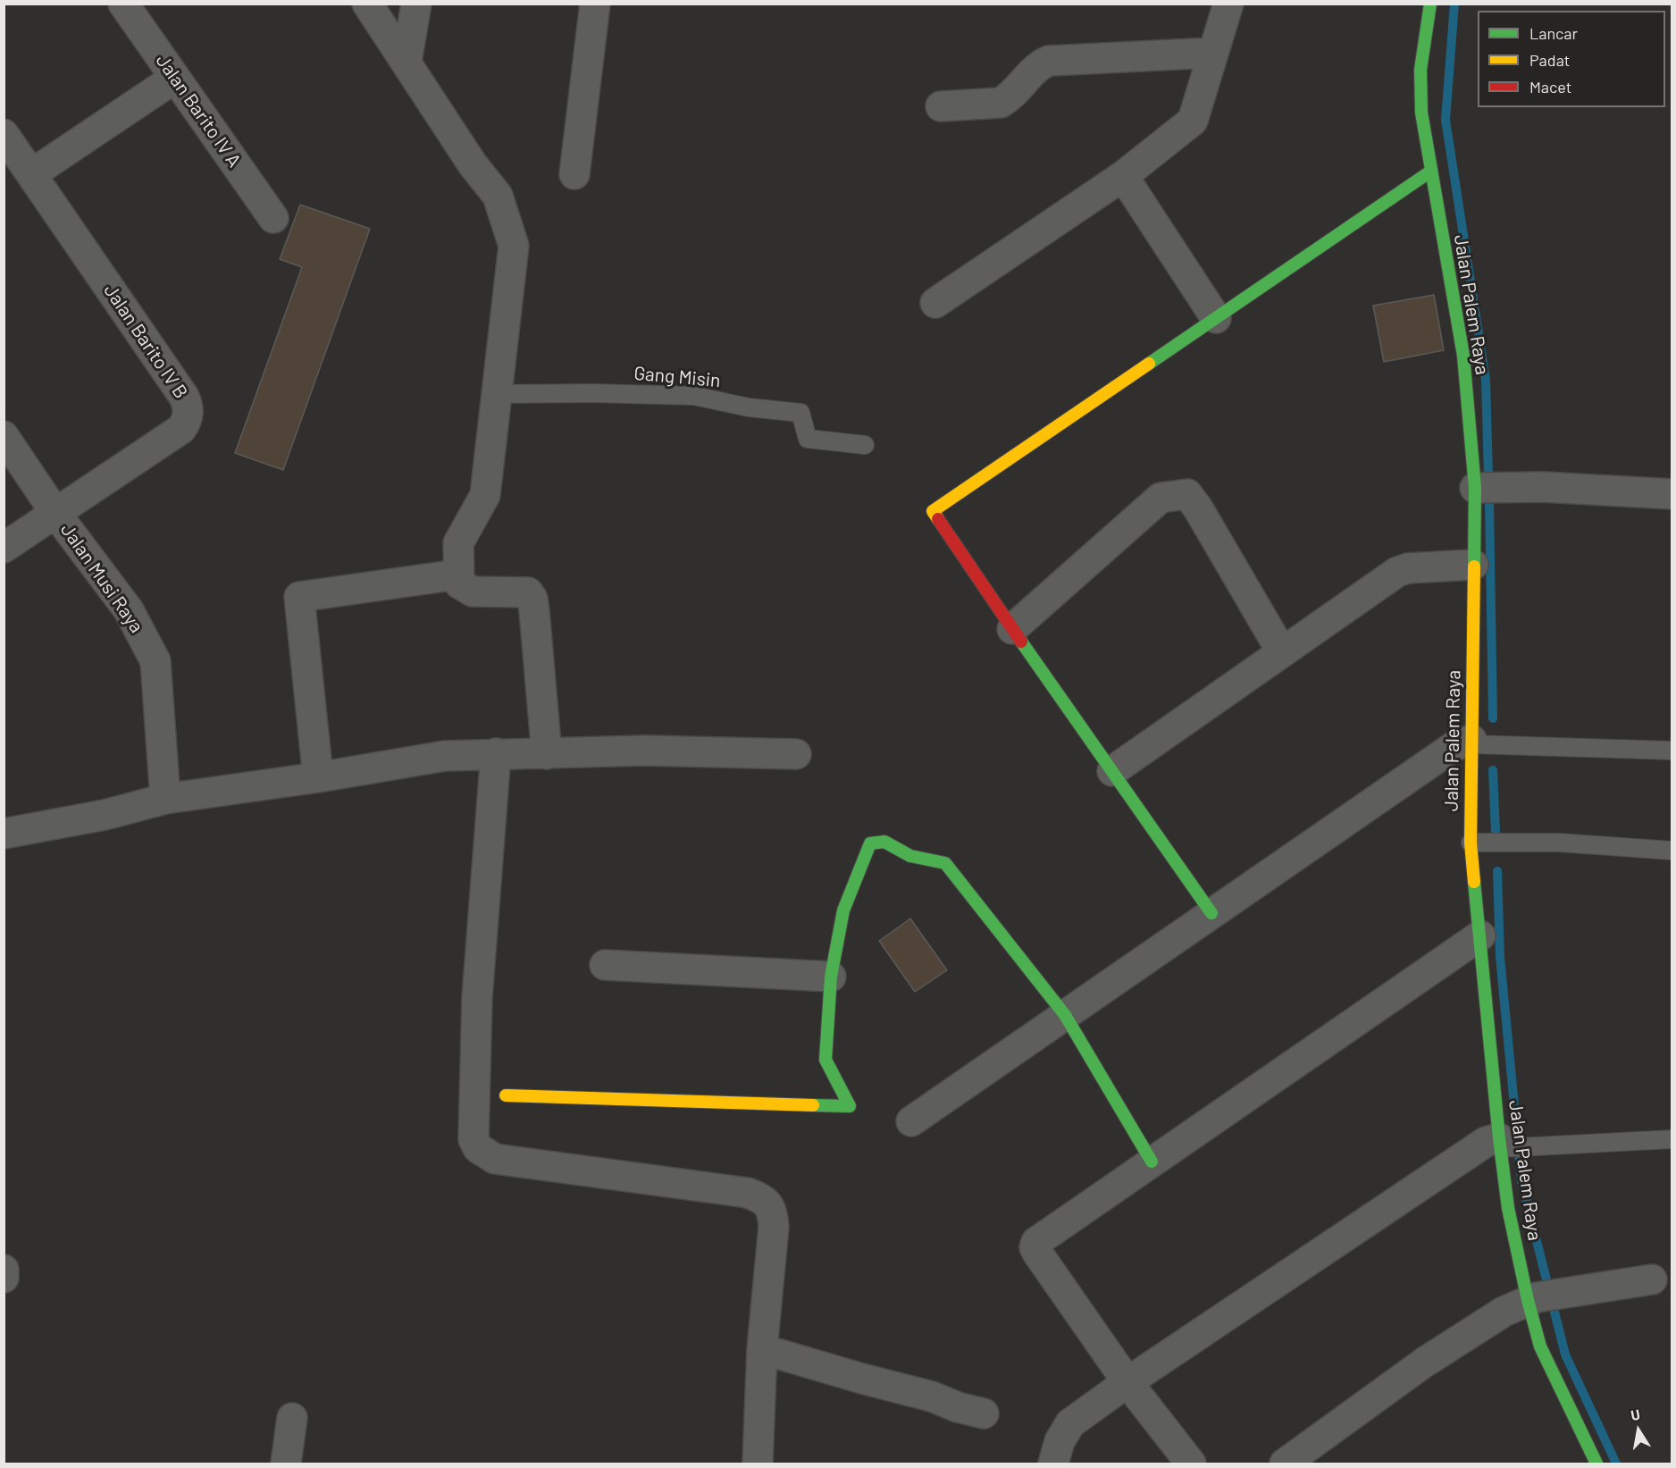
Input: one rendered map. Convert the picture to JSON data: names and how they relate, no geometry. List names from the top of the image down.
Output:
{
  "streets": {
    "street": [
      "Jalan Barito IV A",
      "Jalan Palem Raya",
      "Jalan Barito IV B",
      "Jalan Musi Raya"
    ],
    "lane": ["Gang Misin"]
  },
  "crossings": [
    ["Jalan Barito IV B", "Jalan Musi Raya"]
  ],
  "legend": ["Lancar", "Padat", "Macet"],
  "north": "top"
}
